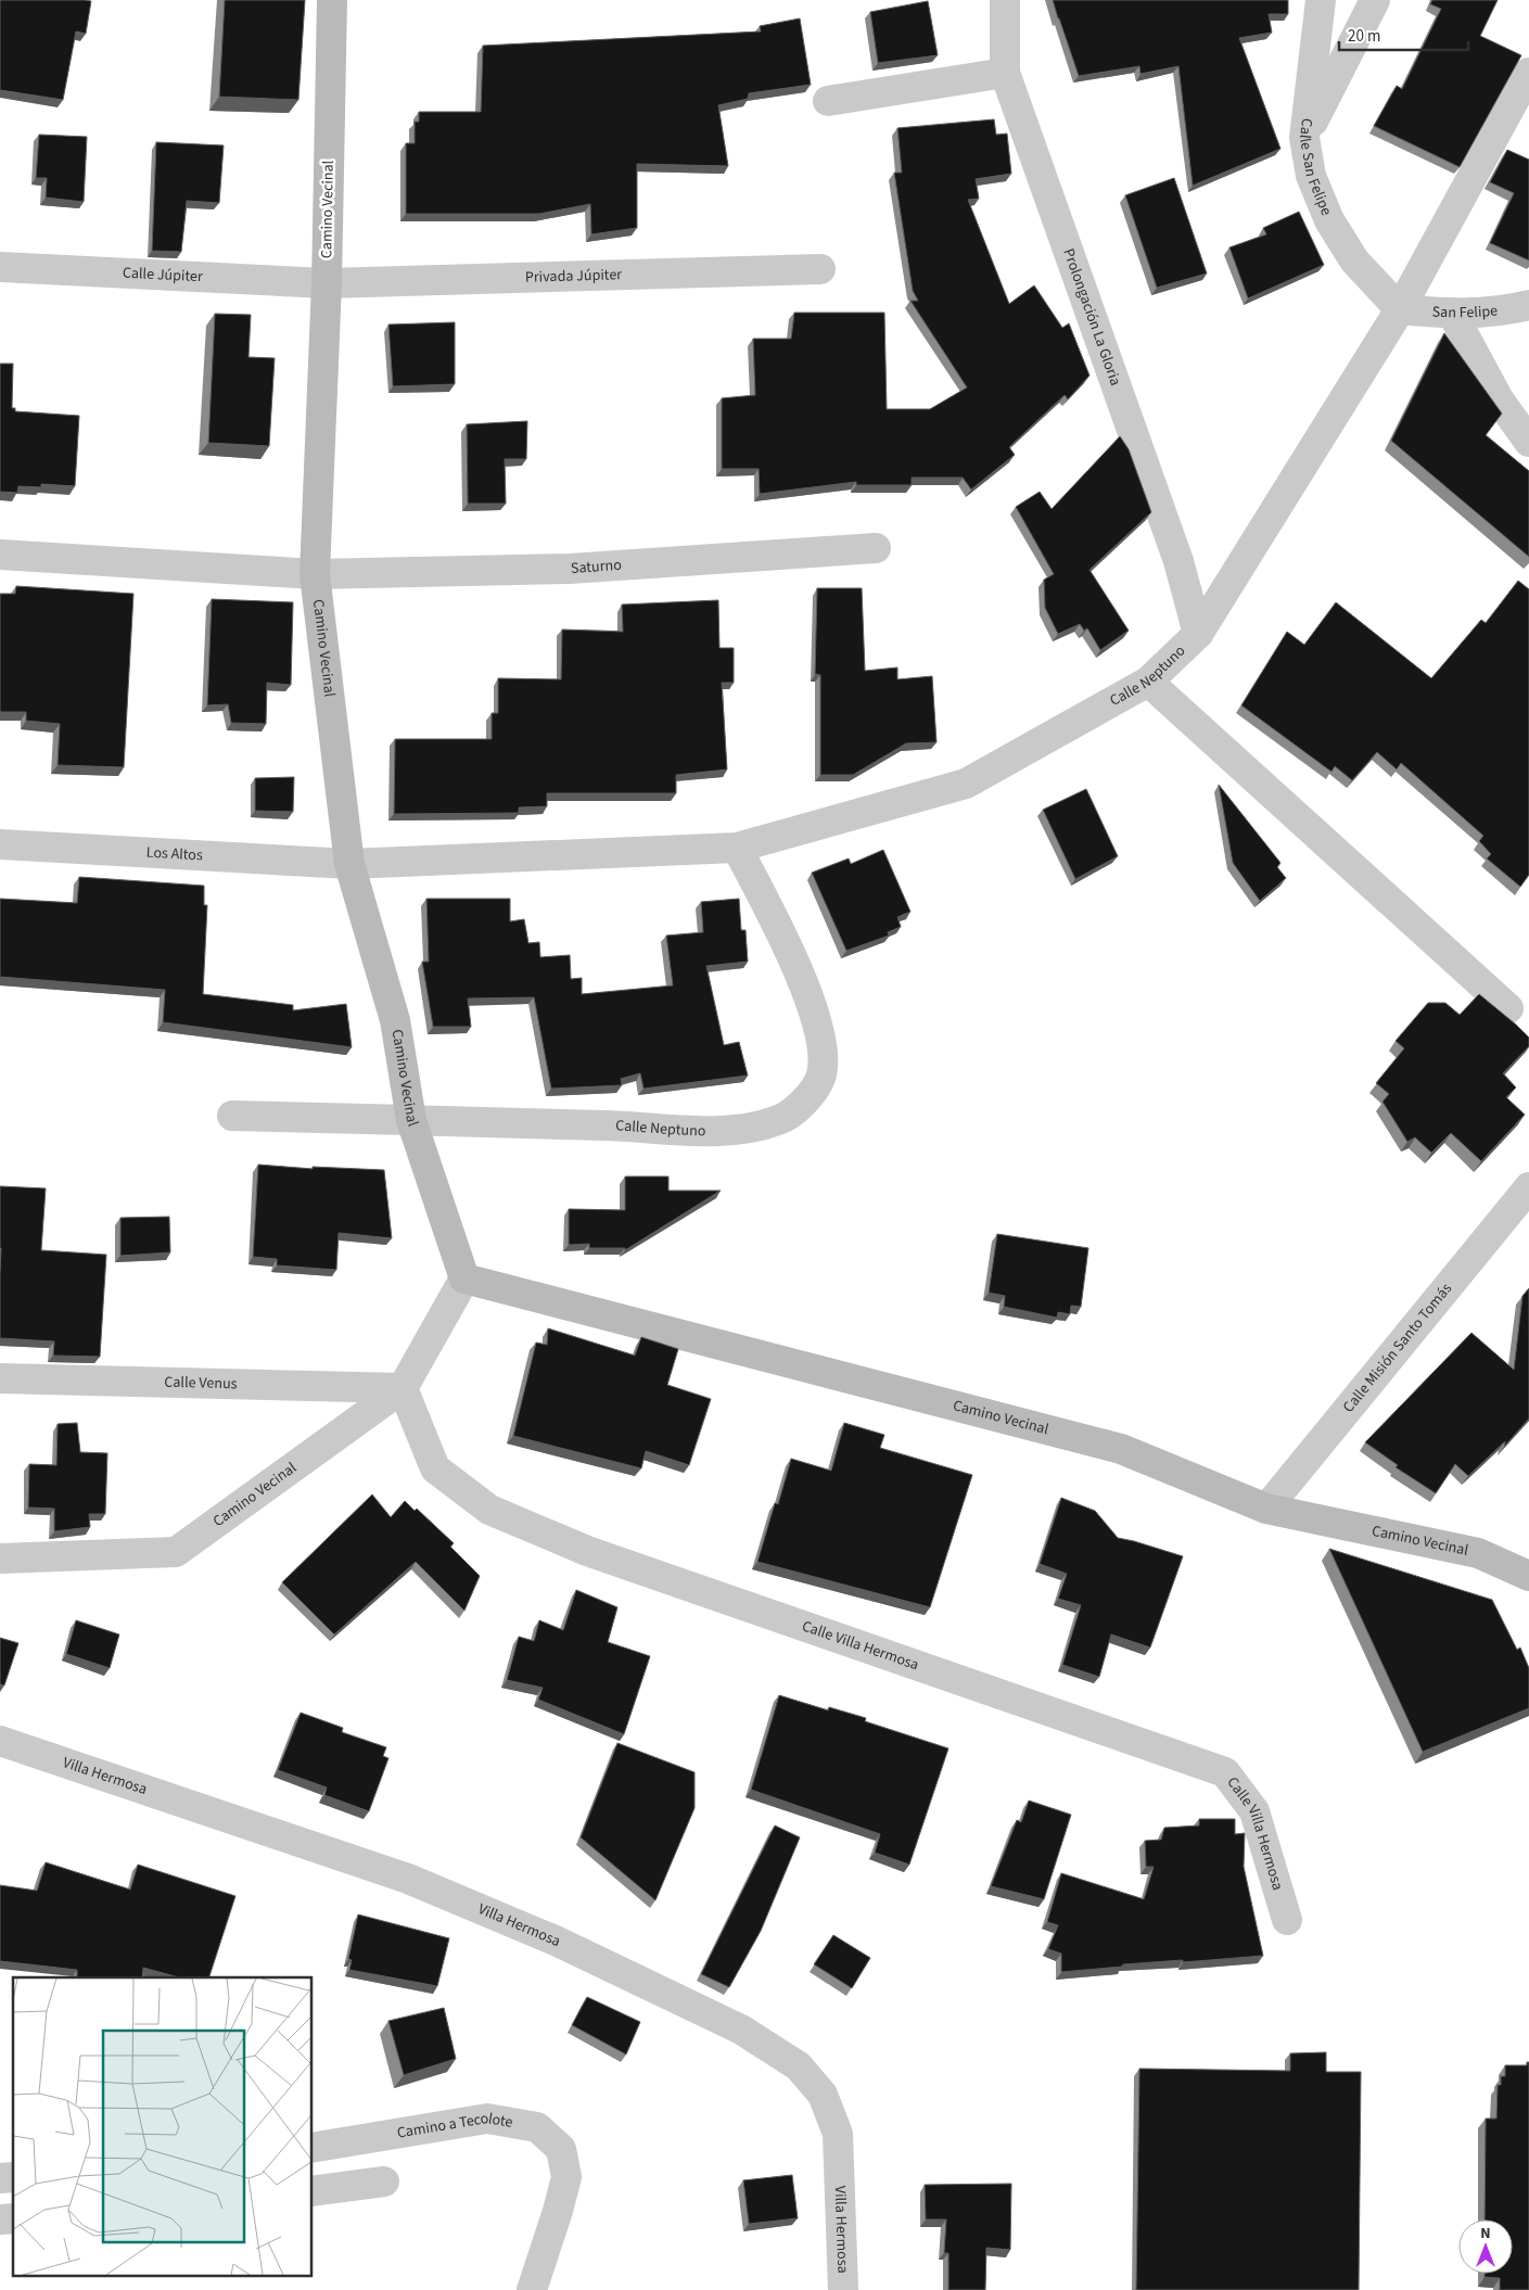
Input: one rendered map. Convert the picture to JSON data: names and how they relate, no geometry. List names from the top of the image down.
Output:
{
  "streets": {
    "street": [
      "Calle San Felipe",
      "Camino Vecinal",
      "Calle Júpiter",
      "Privada Júpiter",
      "San Felipe",
      "Prolongación La Gloria",
      "Saturno",
      "Calle Neptuno",
      "Los Altos",
      "Calle Misión Santo Tomás",
      "Calle Venus",
      "Calle Villa Hermosa",
      "Villa Hermosa",
      "Camino a Tecolote"
    ]
  },
  "crossings": [
    ["Calle San Felipe", "San Felipe"],
    ["Calle San Felipe", "Calle Neptuno"],
    ["Camino Vecinal", "Calle Júpiter"],
    ["Camino Vecinal", "Privada Júpiter"],
    ["Camino Vecinal", "Saturno"],
    ["Camino Vecinal", "Calle Neptuno"],
    ["Camino Vecinal", "Los Altos"],
    ["Camino Vecinal", "Calle Misión Santo Tomás"],
    ["Camino Vecinal", "Calle Venus"],
    ["Camino Vecinal", "Calle Villa Hermosa"],
    ["Calle Júpiter", "Privada Júpiter"],
    ["San Felipe", "Calle Neptuno"],
    ["Prolongación La Gloria", "Calle Neptuno"],
    ["Calle Neptuno", "Los Altos"],
    ["Calle Venus", "Calle Villa Hermosa"]
  ],
  "scale_bar": "20 m",
  "north": "top"
}
